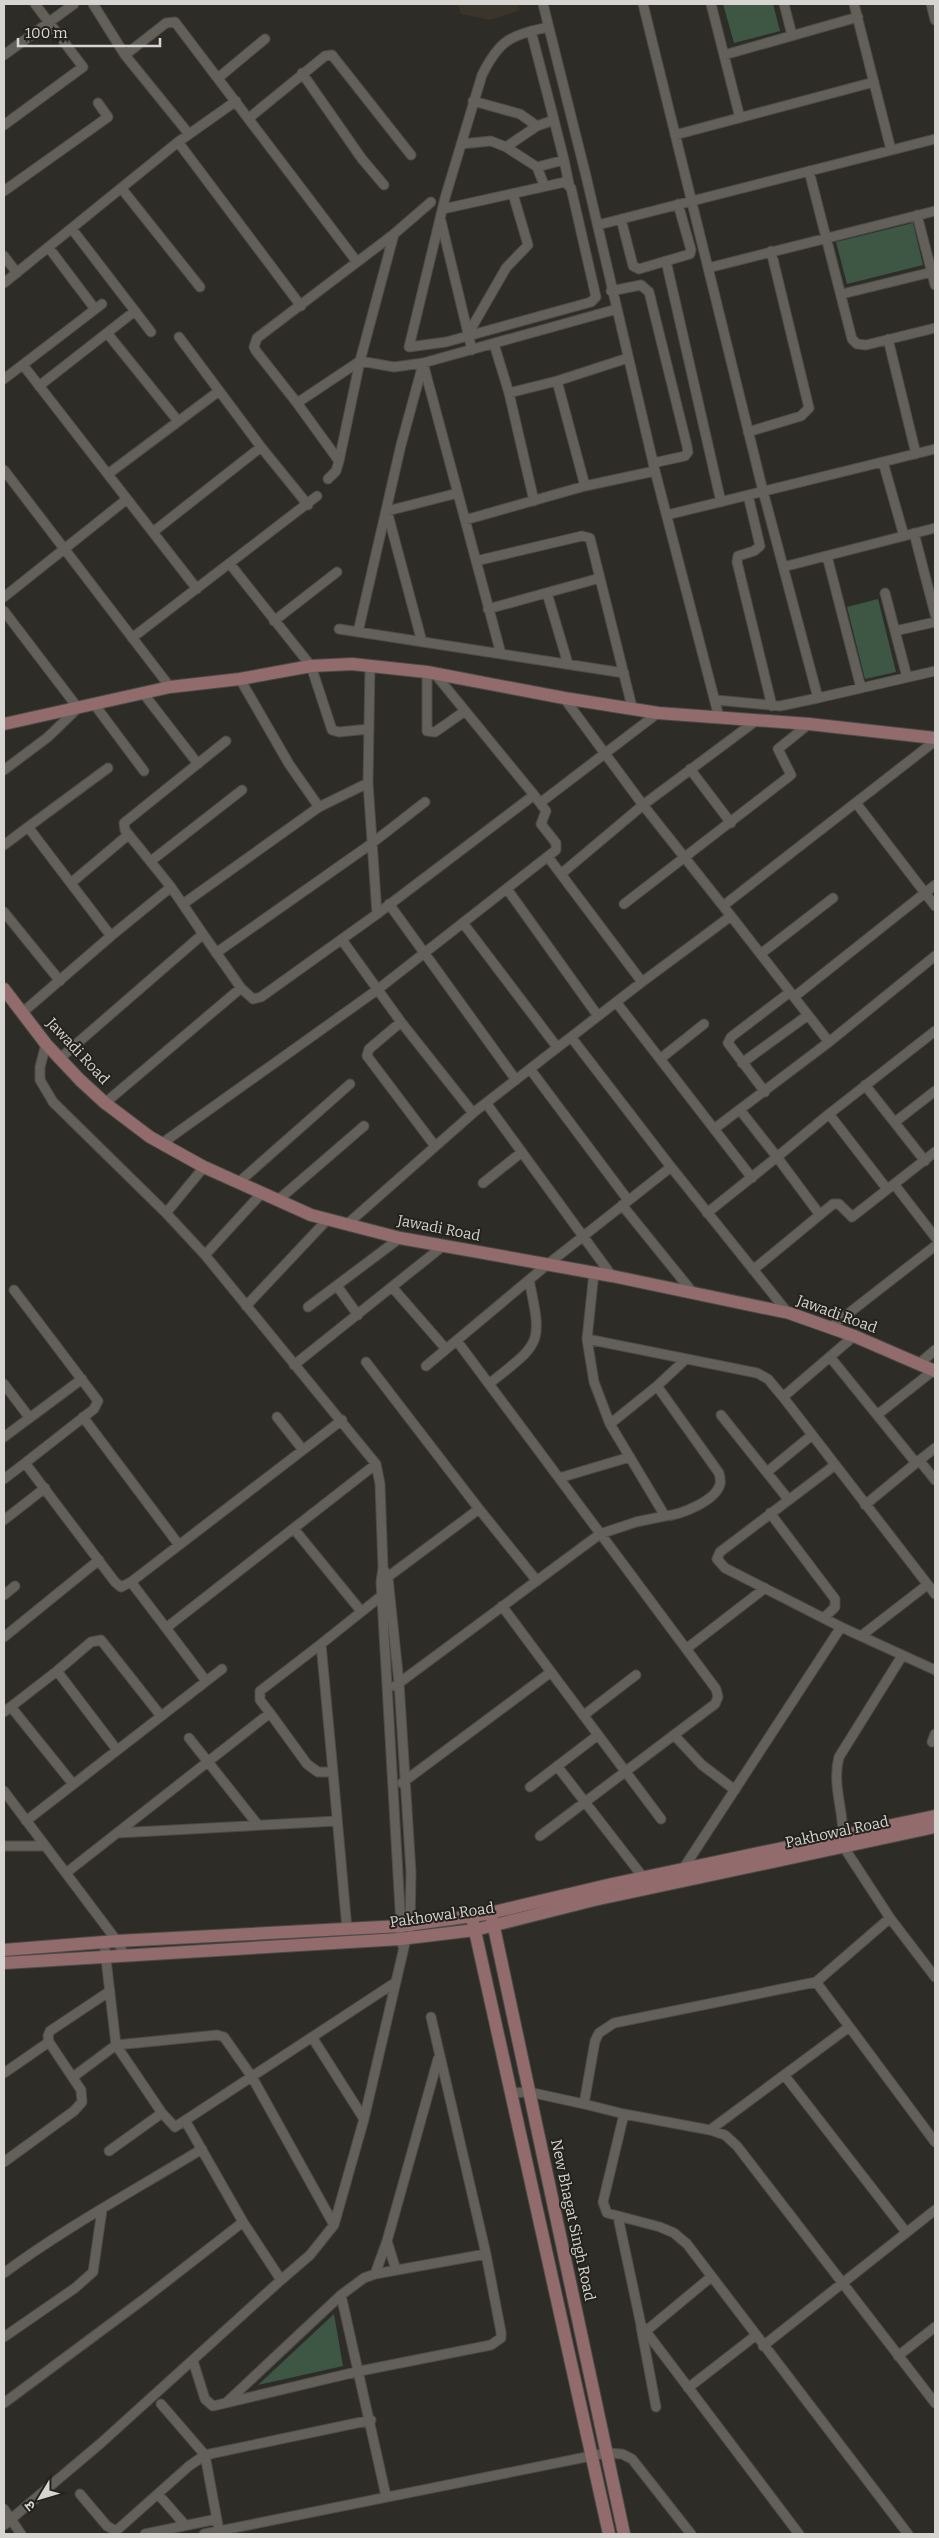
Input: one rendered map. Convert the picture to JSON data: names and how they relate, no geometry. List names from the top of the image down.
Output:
{
  "streets": {
    "street": ["Jawadi Road", "Pakhowal Road", "New Bhagat Singh Road"]
  },
  "crossings": [
    ["Pakhowal Road", "New Bhagat Singh Road"]
  ],
  "scale_bar": "100 m",
  "north": "bottom left"
}
